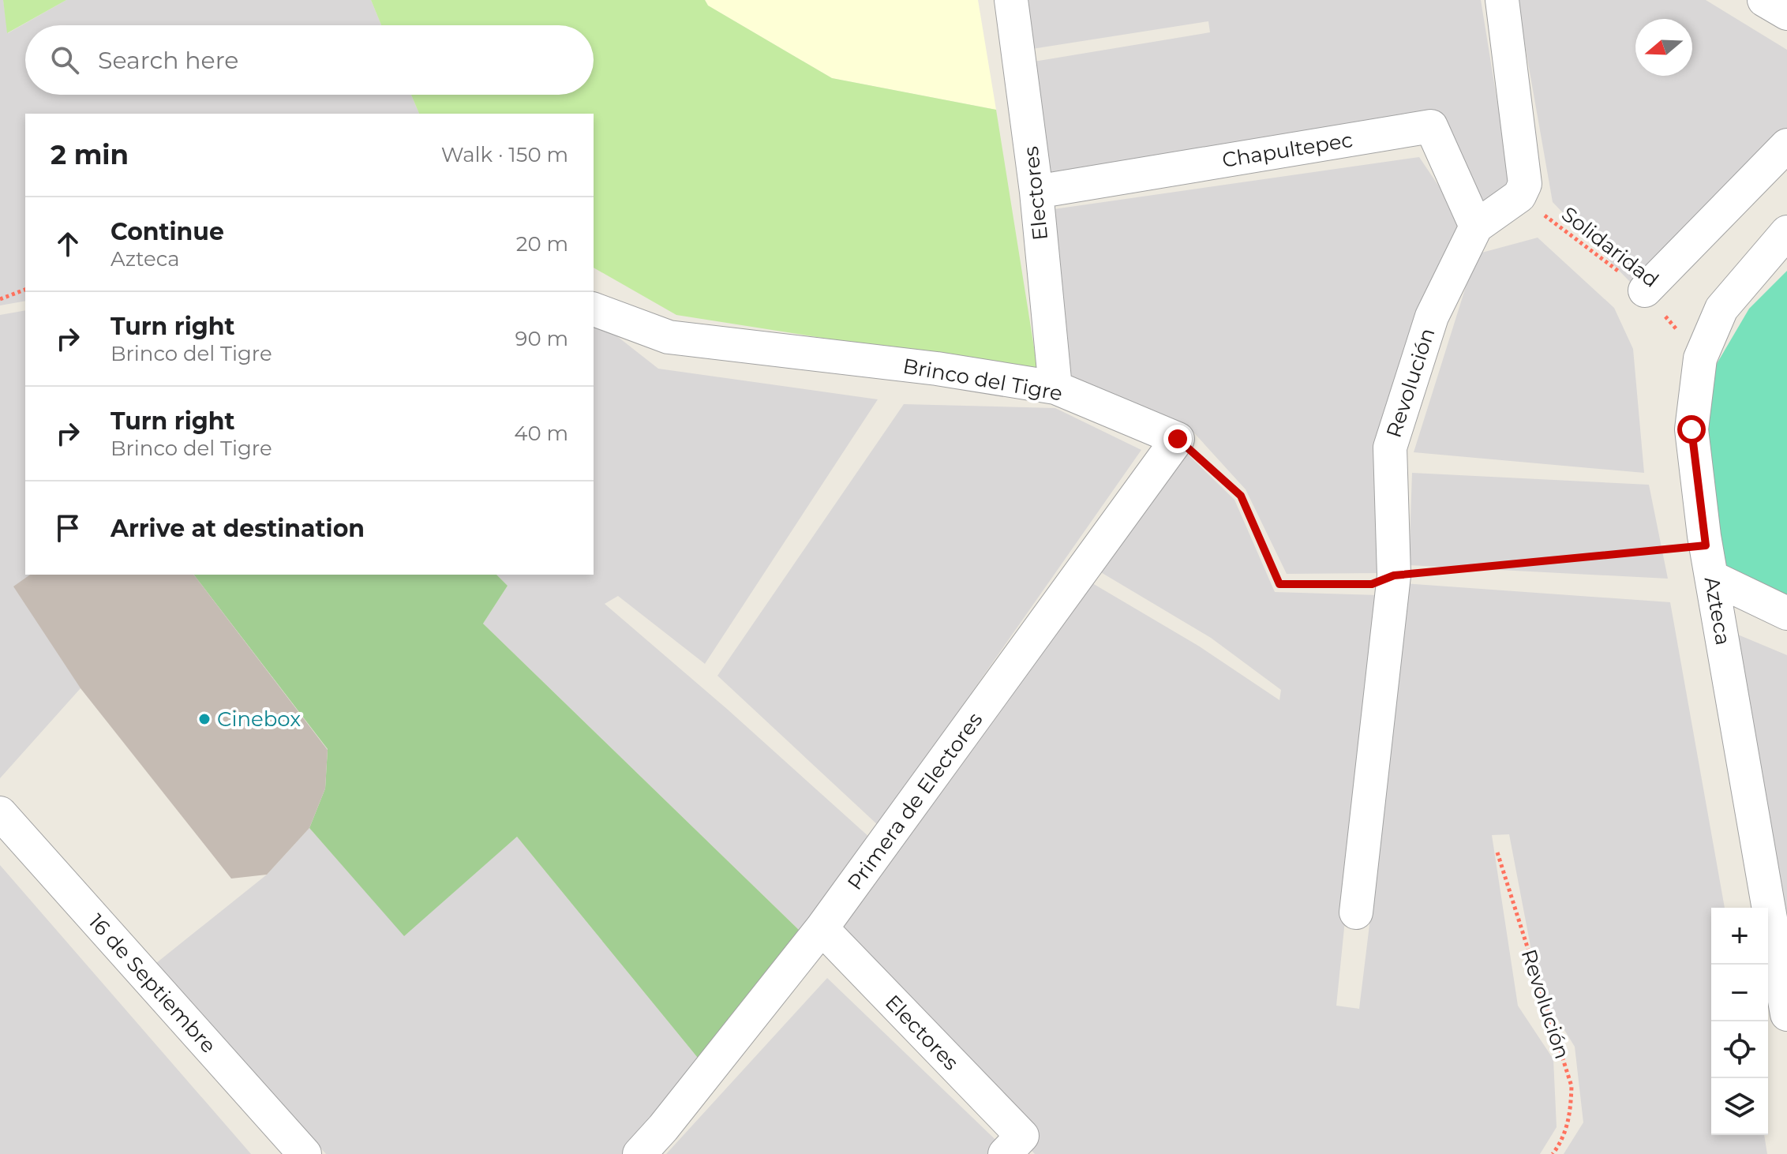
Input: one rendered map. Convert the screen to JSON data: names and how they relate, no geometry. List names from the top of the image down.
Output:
{
  "streets": {
    "street": [
      "Chapultepec",
      "Electores",
      "Brinco del Tigre",
      "Revolución",
      "Azteca",
      "Primera de Electores",
      "16 de Septiembre"
    ],
    "path": ["Solidaridad"]
  },
  "crossings": [
    ["Chapultepec", "Electores"],
    ["Chapultepec", "Revolución"],
    ["Electores", "Brinco del Tigre"],
    ["Electores", "Primera de Electores"],
    ["Solidaridad", "Revolución"],
    ["Solidaridad", "Azteca"],
    ["Brinco del Tigre", "Primera de Electores"]
  ],
  "places": ["Cinebox"],
  "north": "left",
  "page": {
    "search": "Search here",
    "heading": ["2 min", "Walk · 150 m"],
    "list": [
      ["Continue", "Azteca", "20 m"],
      ["Turn right", "Brinco del Tigre", "90 m"],
      ["Turn right", "Brinco del Tigre", "40 m"],
      "Arrive at destination"
    ],
    "map_buttons": ["+", "−"]
  }
}
